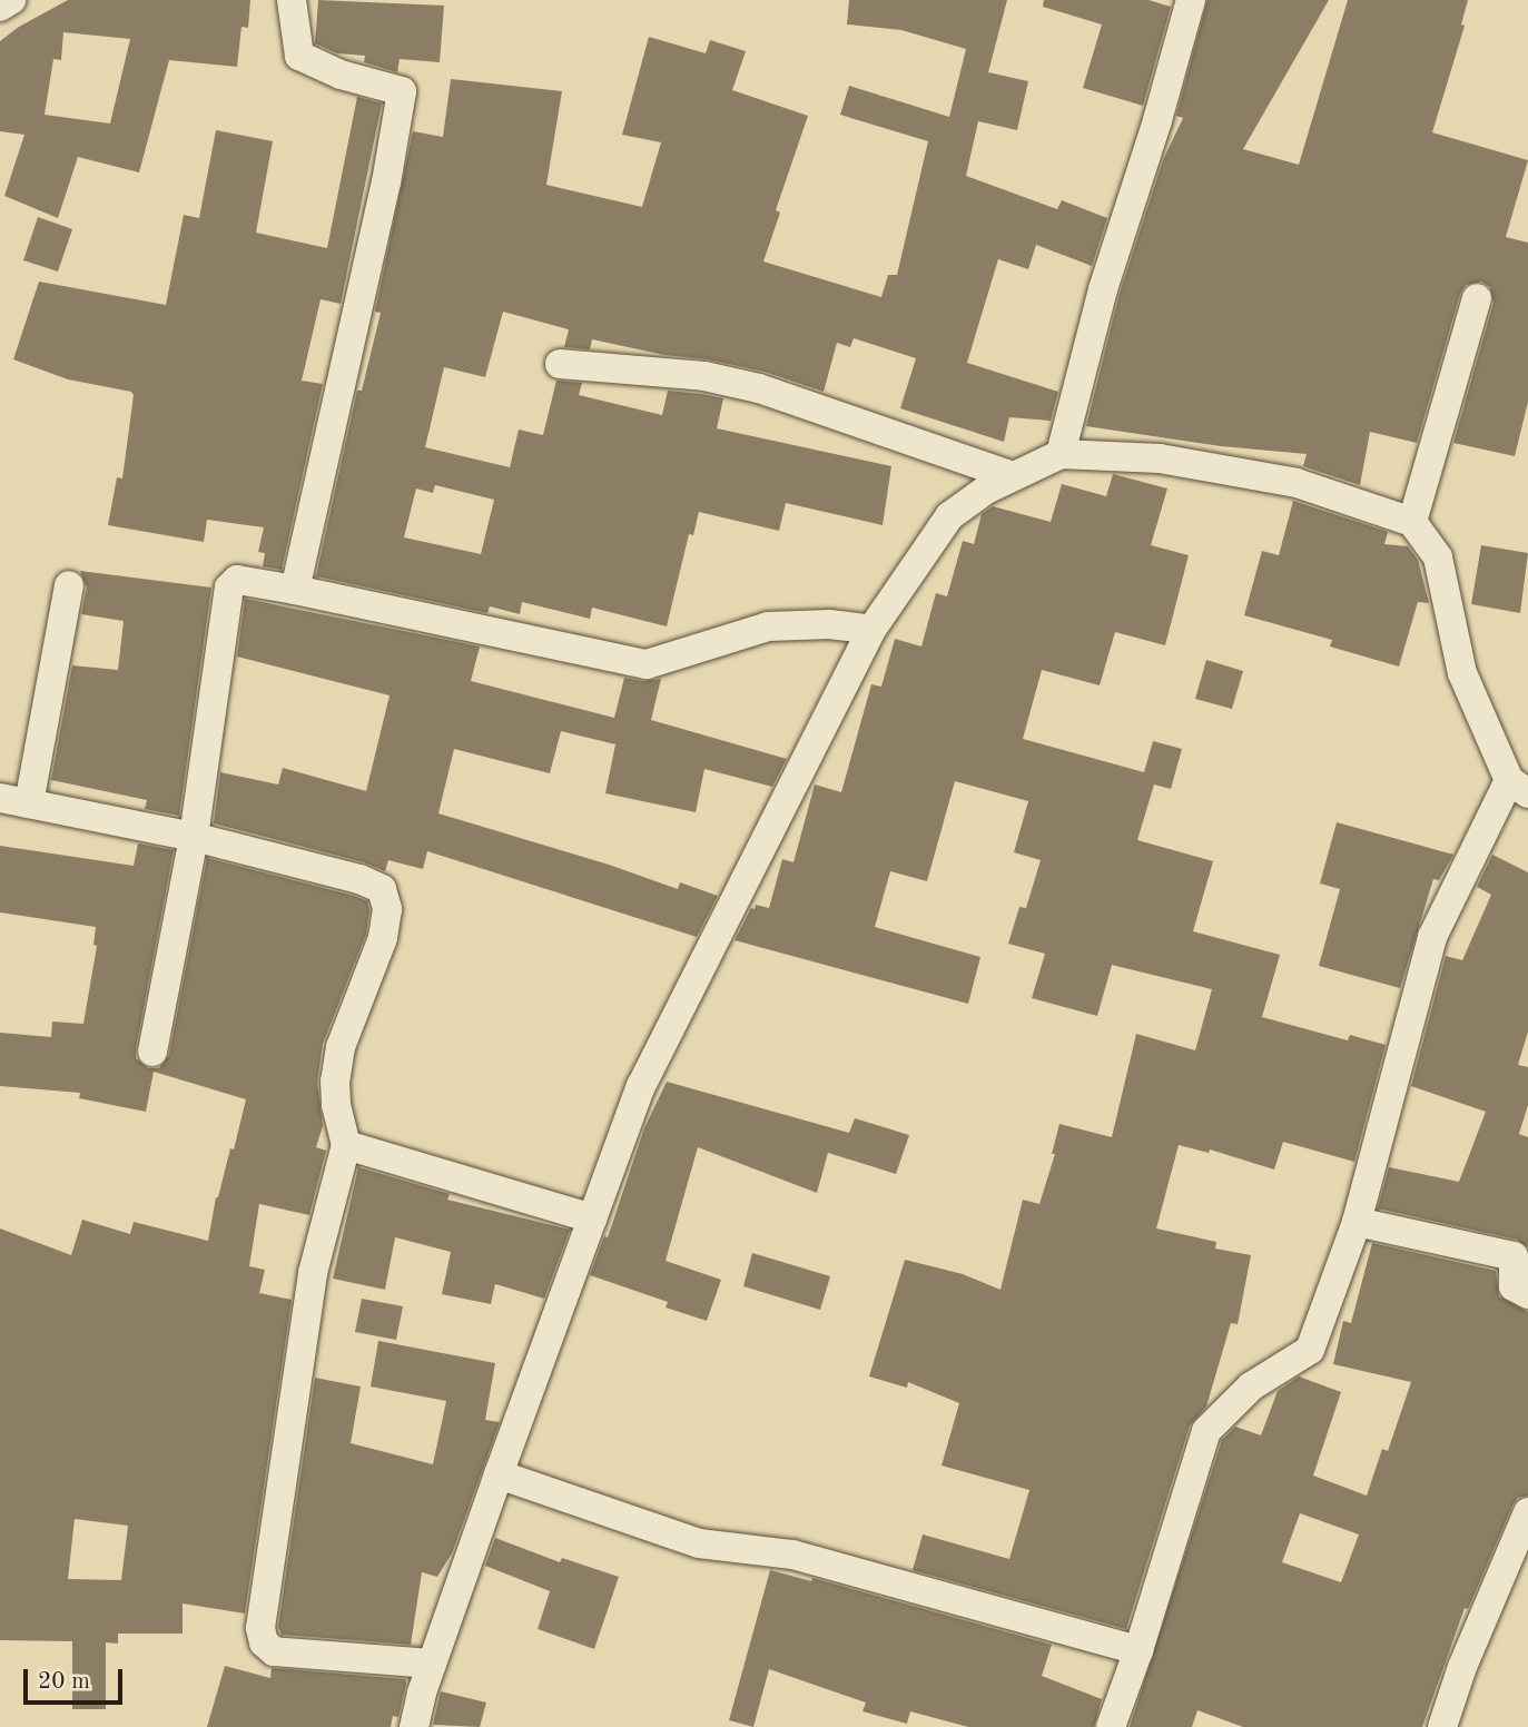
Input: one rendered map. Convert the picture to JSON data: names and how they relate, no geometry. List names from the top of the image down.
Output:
{
  "scale_bar": "20 m"
}
